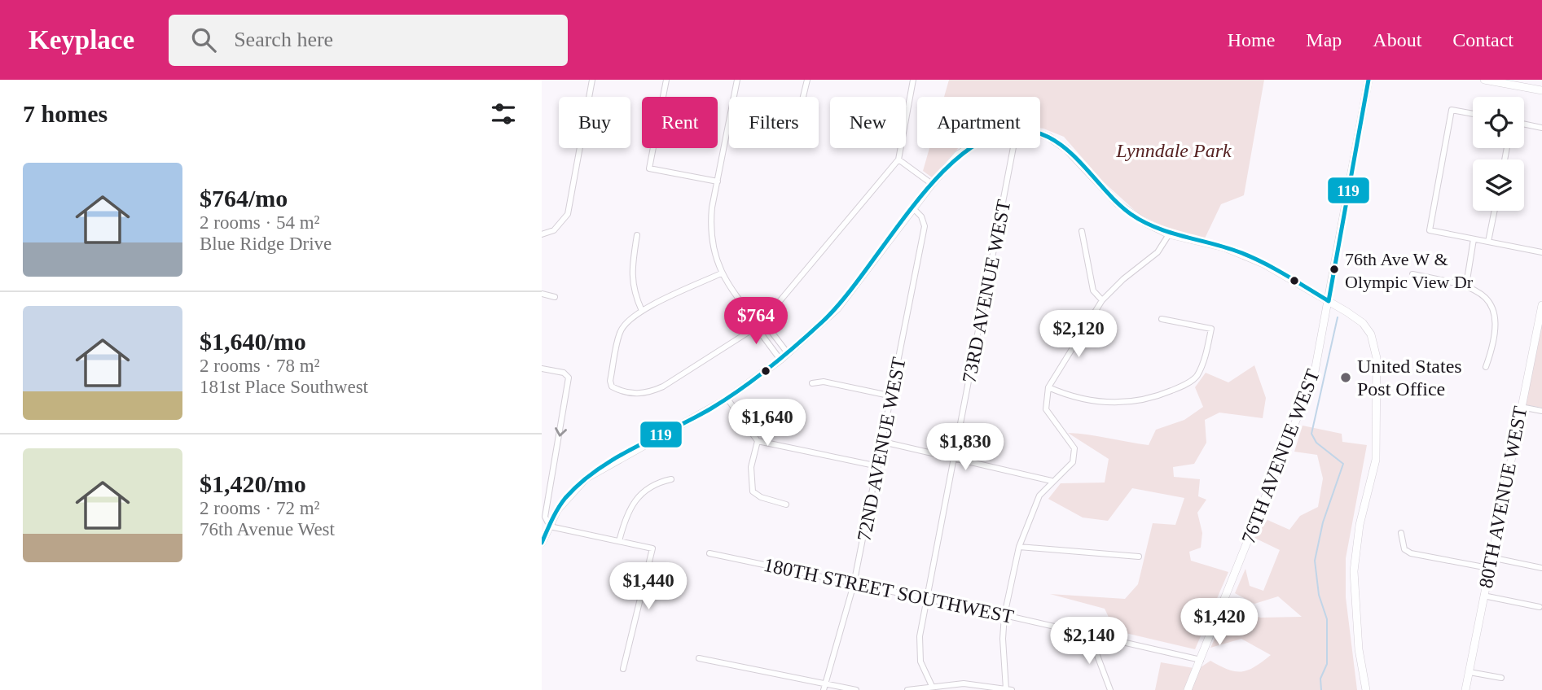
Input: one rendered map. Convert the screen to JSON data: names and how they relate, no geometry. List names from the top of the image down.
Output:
{
  "streets": {
    "main road": ["76TH AVENUE WEST", "80TH AVENUE WEST"],
    "street": ["73RD AVENUE WEST", "72ND AVENUE WEST", "180TH STREET SOUTHWEST"]
  },
  "crossings": [
    ["73RD AVENUE WEST", "180TH STREET SOUTHWEST"],
    ["72ND AVENUE WEST", "180TH STREET SOUTHWEST"],
    ["76TH AVENUE WEST", "180TH STREET SOUTHWEST"]
  ],
  "parks": ["Lynndale Park"],
  "places": ["76th Ave W & Olympic View Dr", "United States Post Office"],
  "lines": ["transit line 119"],
  "page": {
    "header": "Keyplace",
    "search": "Search here",
    "nav": [
      "Home",
      "Map",
      "About",
      "Contact"
    ],
    "heading": "7 homes",
    "chip": [
      "Buy",
      "Rent",
      "Filters",
      "New",
      "Apartment"
    ],
    "list": [
      {
        "name": "$764/mo",
        "note": "2 rooms · 54 m² · Blue Ridge Drive"
      },
      {
        "name": "$1,640/mo",
        "note": "2 rooms · 78 m² · 181st Place Southwest"
      },
      {
        "name": "$1,420/mo",
        "note": "2 rooms · 72 m² · 76th Avenue West"
      }
    ],
    "price": [
      "$764",
      "$2,120",
      "$1,640",
      "$1,830",
      "$1,440",
      "$1,420",
      "$2,140"
    ]
  }
}
